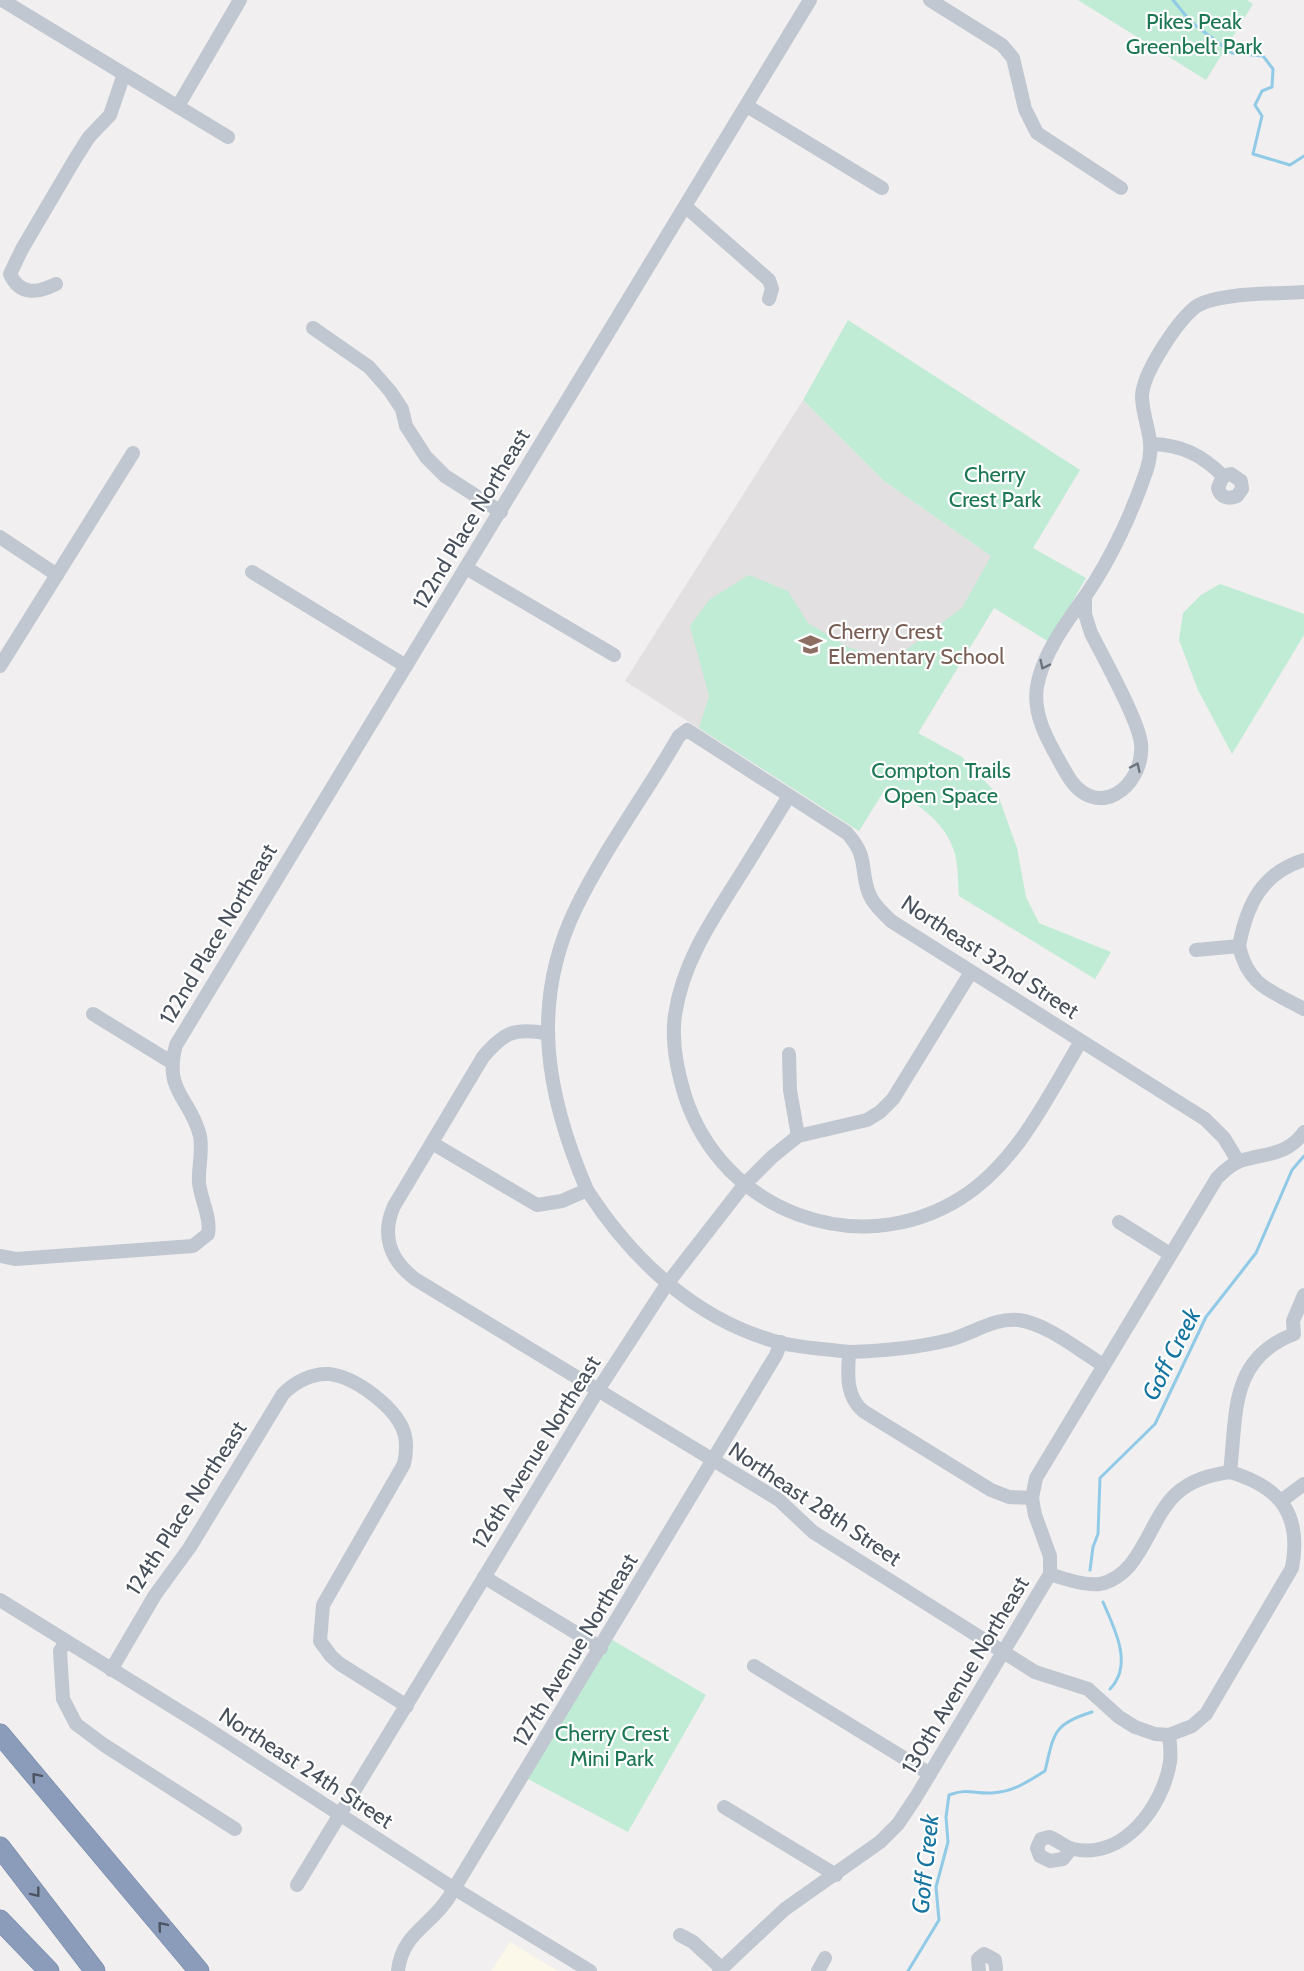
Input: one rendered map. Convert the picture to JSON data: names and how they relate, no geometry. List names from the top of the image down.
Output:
{
  "streets": {
    "street": [
      "122nd Place Northeast",
      "Northeast 32nd Street",
      "126th Avenue Northeast",
      "Northeast 28th Street",
      "124th Place Northeast",
      "127th Avenue Northeast",
      "130th Avenue Northeast",
      "Northeast 24th Street"
    ]
  },
  "crossings": [
    ["126th Avenue Northeast", "Northeast 28th Street"],
    ["126th Avenue Northeast", "124th Place Northeast"],
    ["126th Avenue Northeast", "Northeast 24th Street"],
    ["Northeast 28th Street", "127th Avenue Northeast"],
    ["Northeast 28th Street", "130th Avenue Northeast"],
    ["124th Place Northeast", "Northeast 24th Street"],
    ["127th Avenue Northeast", "Northeast 24th Street"]
  ],
  "water": ["Goff Creek"],
  "parks": [
    "Pikes Peak Greenbelt Park",
    "Cherry Crest Park",
    "Compton Trails Open Space",
    "Cherry Crest Mini Park"
  ],
  "places": {
    "school or university": ["Cherry Crest Elementary School"]
  }
}
